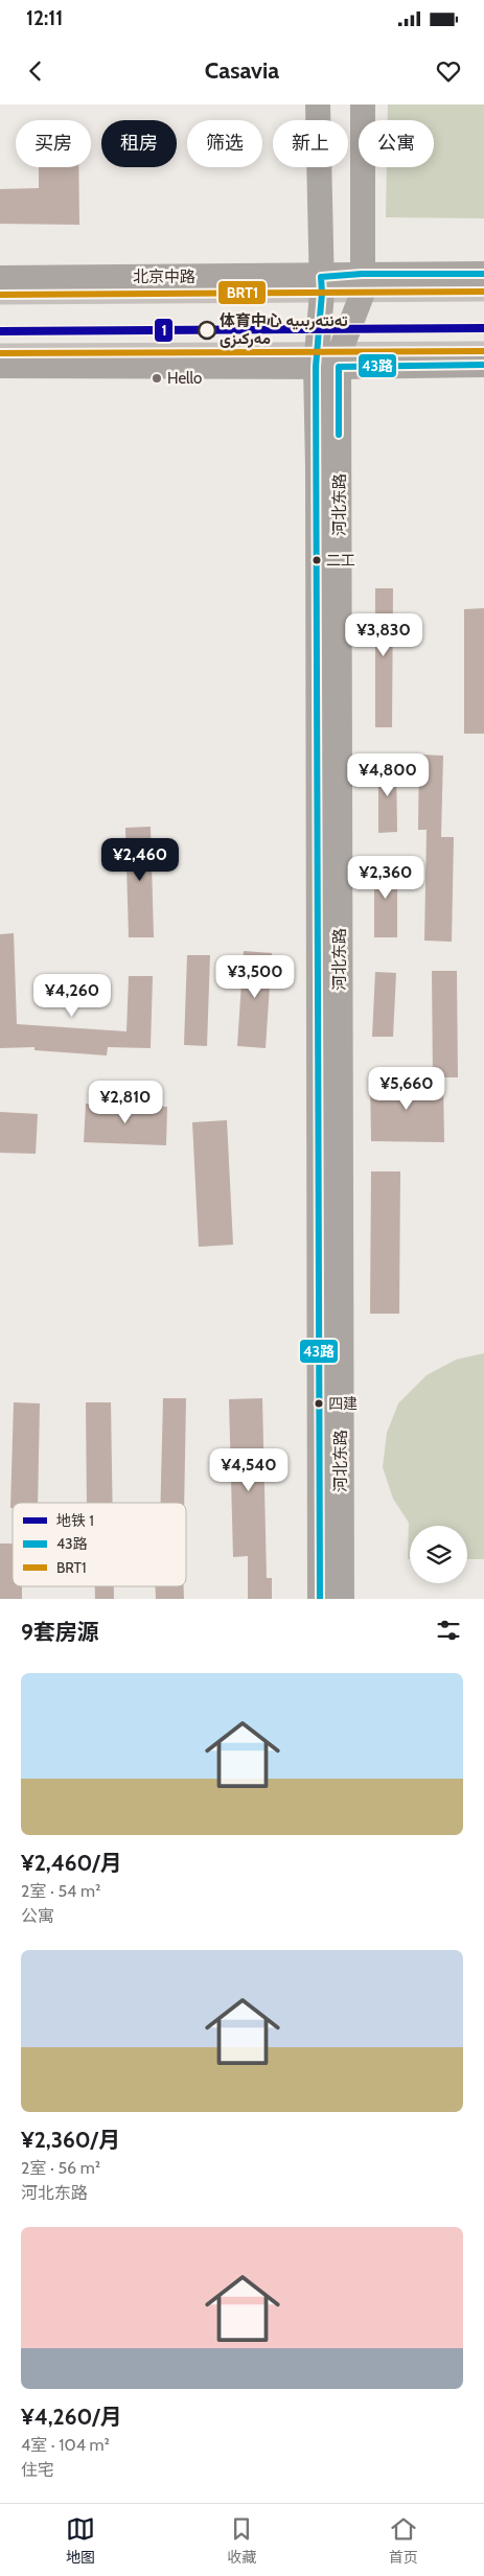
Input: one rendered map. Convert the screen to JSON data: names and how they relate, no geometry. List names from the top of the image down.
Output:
{
  "streets": {
    "main road": ["北京中路", "河北东路"]
  },
  "crossings": [
    ["北京中路", "河北东路"]
  ],
  "places": [
    "体育中心 تەنتەربىيە مەركىزى",
    "Hello",
    "二工",
    "四建"
  ],
  "lines": ["transit line 43路", "transit line BRT1", "metro line 1"],
  "legend": ["地铁 1", "43路", "BRT1"],
  "page": {
    "status": "12:11",
    "header": "Casavia",
    "chip": [
      "买房",
      "租房",
      "筛选",
      "新上",
      "公寓"
    ],
    "price": [
      "¥3,830",
      "¥4,800",
      "¥2,460",
      "¥2,360",
      "¥3,500",
      "¥4,260",
      "¥5,660",
      "¥2,810",
      "¥4,540"
    ],
    "heading": "9套房源",
    "list": [
      {
        "name": "¥2,460/月",
        "note": "2室 · 54 m² · 公寓"
      },
      {
        "name": "¥2,360/月",
        "note": "2室 · 56 m² · 河北东路"
      },
      {
        "name": "¥4,260/月",
        "note": "4室 · 104 m² · 住宅"
      }
    ],
    "tabs": ["地图", "收藏", "首页"]
  }
}
